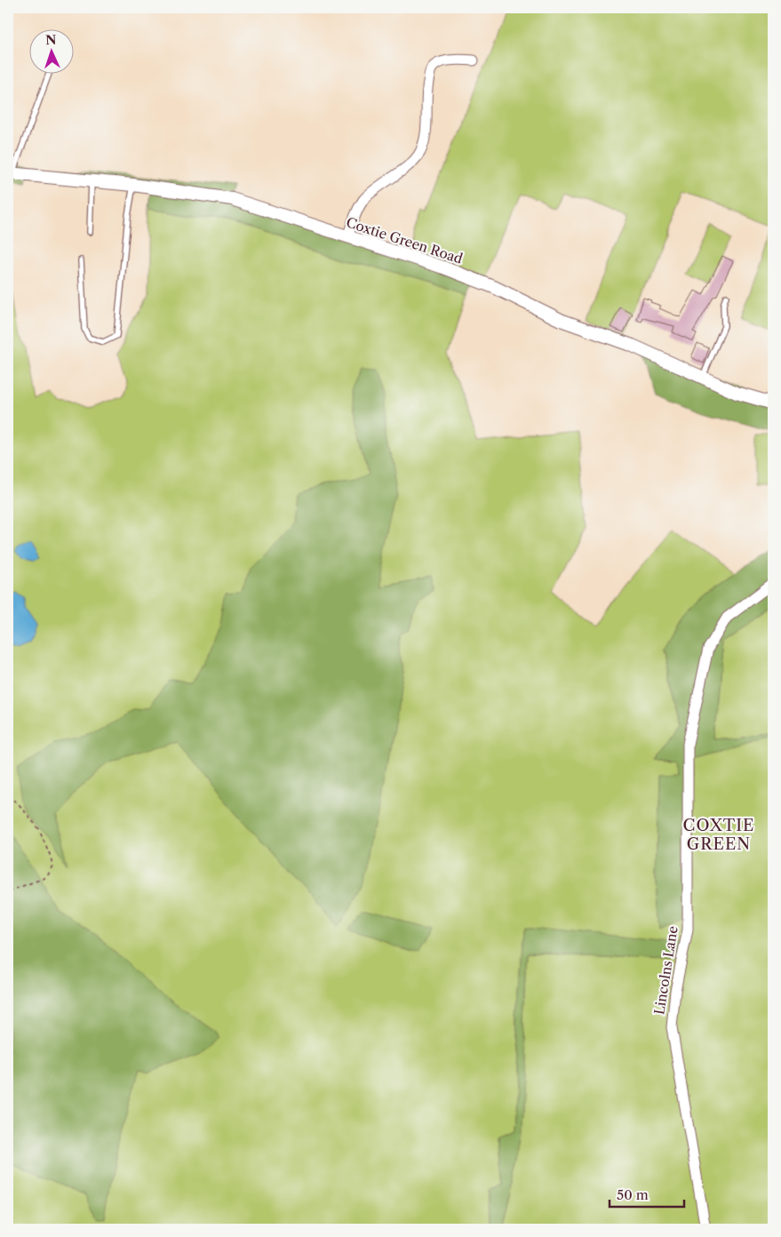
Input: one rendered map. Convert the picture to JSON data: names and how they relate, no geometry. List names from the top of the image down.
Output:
{
  "streets": {
    "street": ["Coxtie Green Road", "Lincolns Lane"]
  },
  "districts": ["COXTIE GREEN"],
  "scale_bar": "50 m",
  "north": "top"
}
